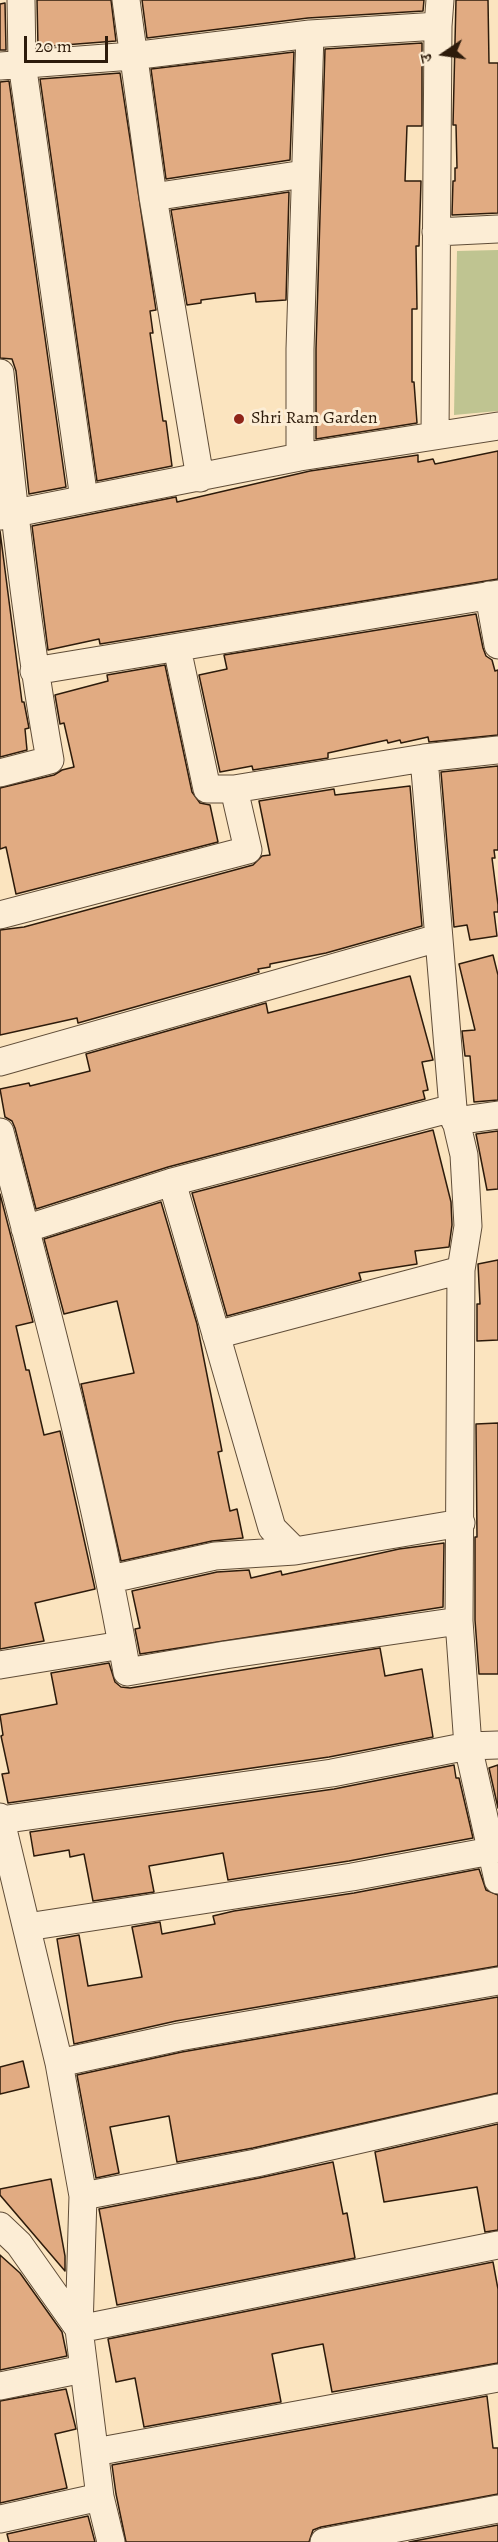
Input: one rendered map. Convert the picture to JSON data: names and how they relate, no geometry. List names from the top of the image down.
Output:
{
  "places": ["Shri Ram Garden"],
  "scale_bar": "20 m",
  "north": "left"
}
